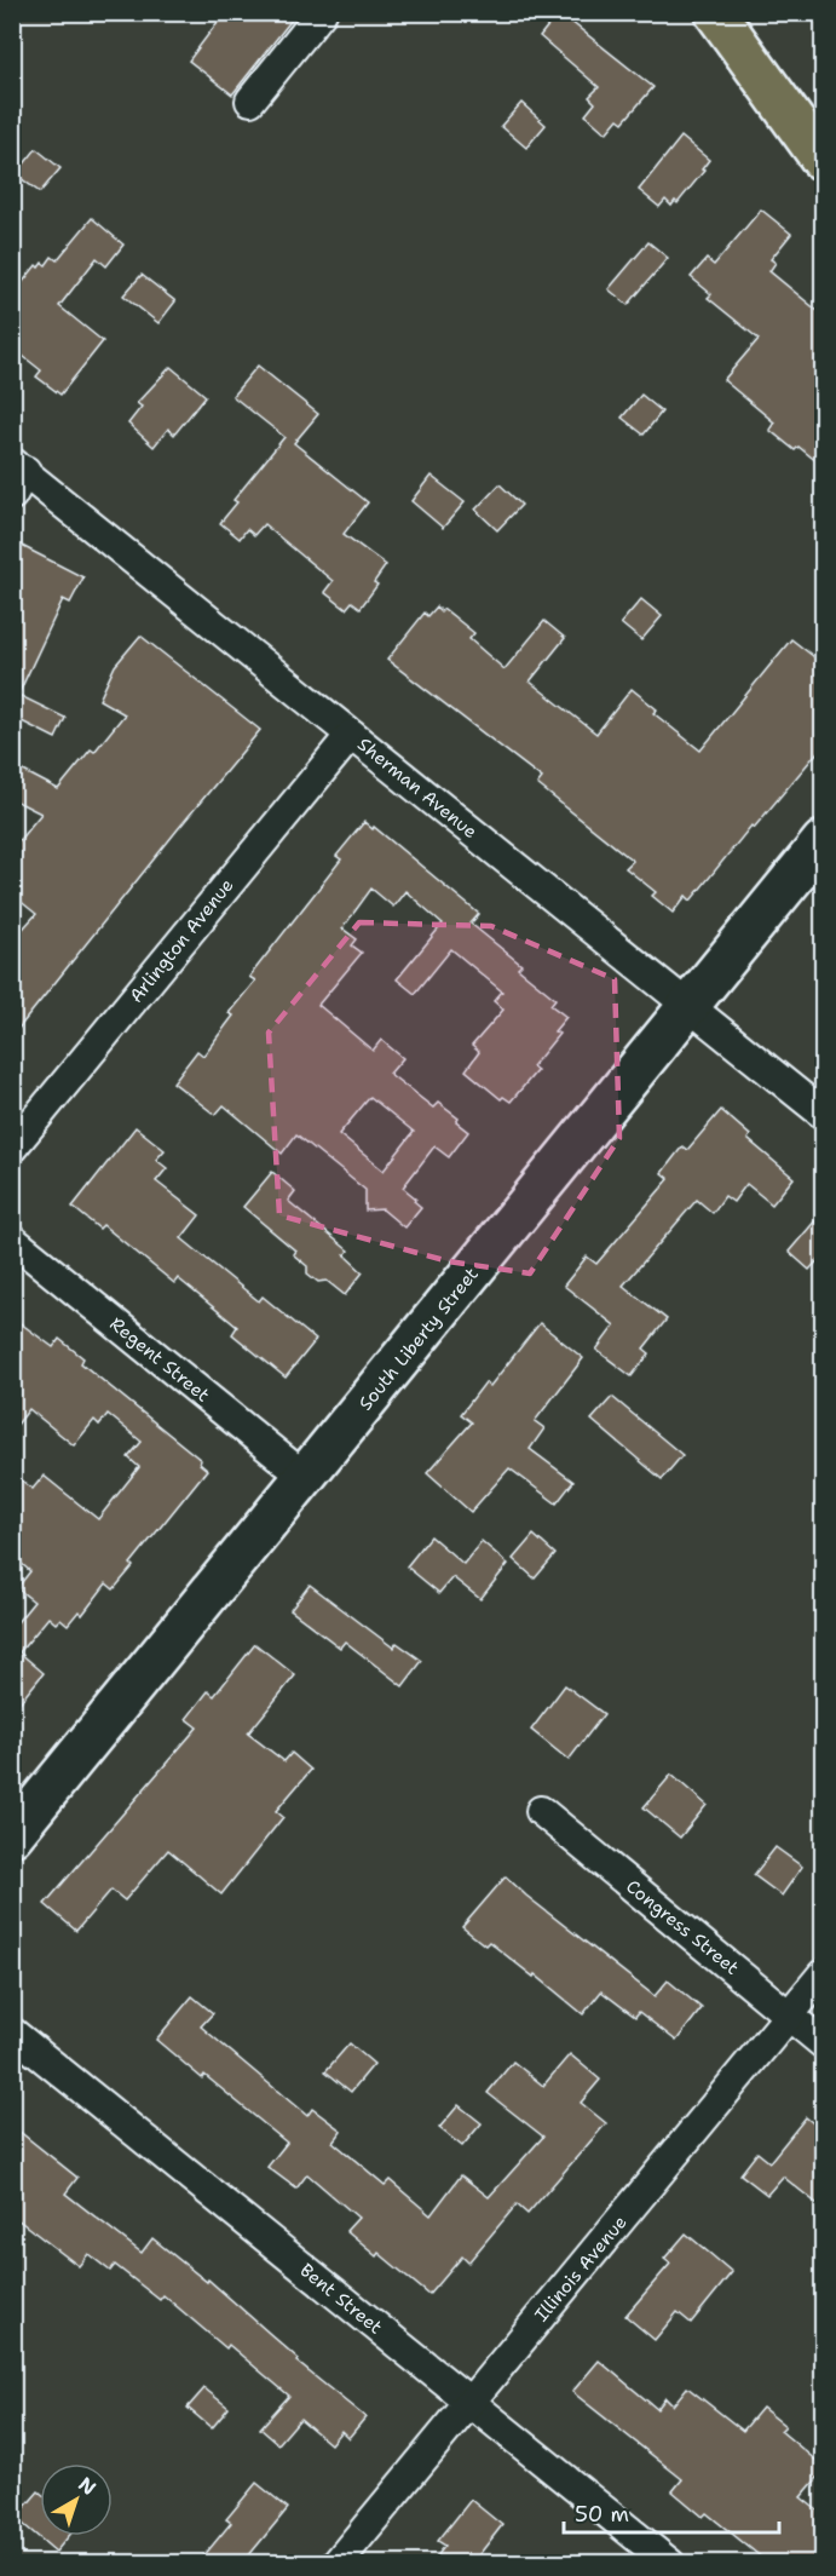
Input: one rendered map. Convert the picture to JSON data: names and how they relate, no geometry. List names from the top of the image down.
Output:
{
  "streets": {
    "main road": ["South Liberty Street"],
    "street": [
      "Sherman Avenue",
      "Arlington Avenue",
      "Regent Street",
      "Congress Street",
      "Illinois Avenue",
      "Bent Street"
    ]
  },
  "crossings": [
    ["Sherman Avenue", "Arlington Avenue"],
    ["Sherman Avenue", "South Liberty Street"],
    ["South Liberty Street", "Regent Street"],
    ["Congress Street", "Illinois Avenue"],
    ["Illinois Avenue", "Bent Street"]
  ],
  "scale_bar": "50 m",
  "north": "top right"
}
